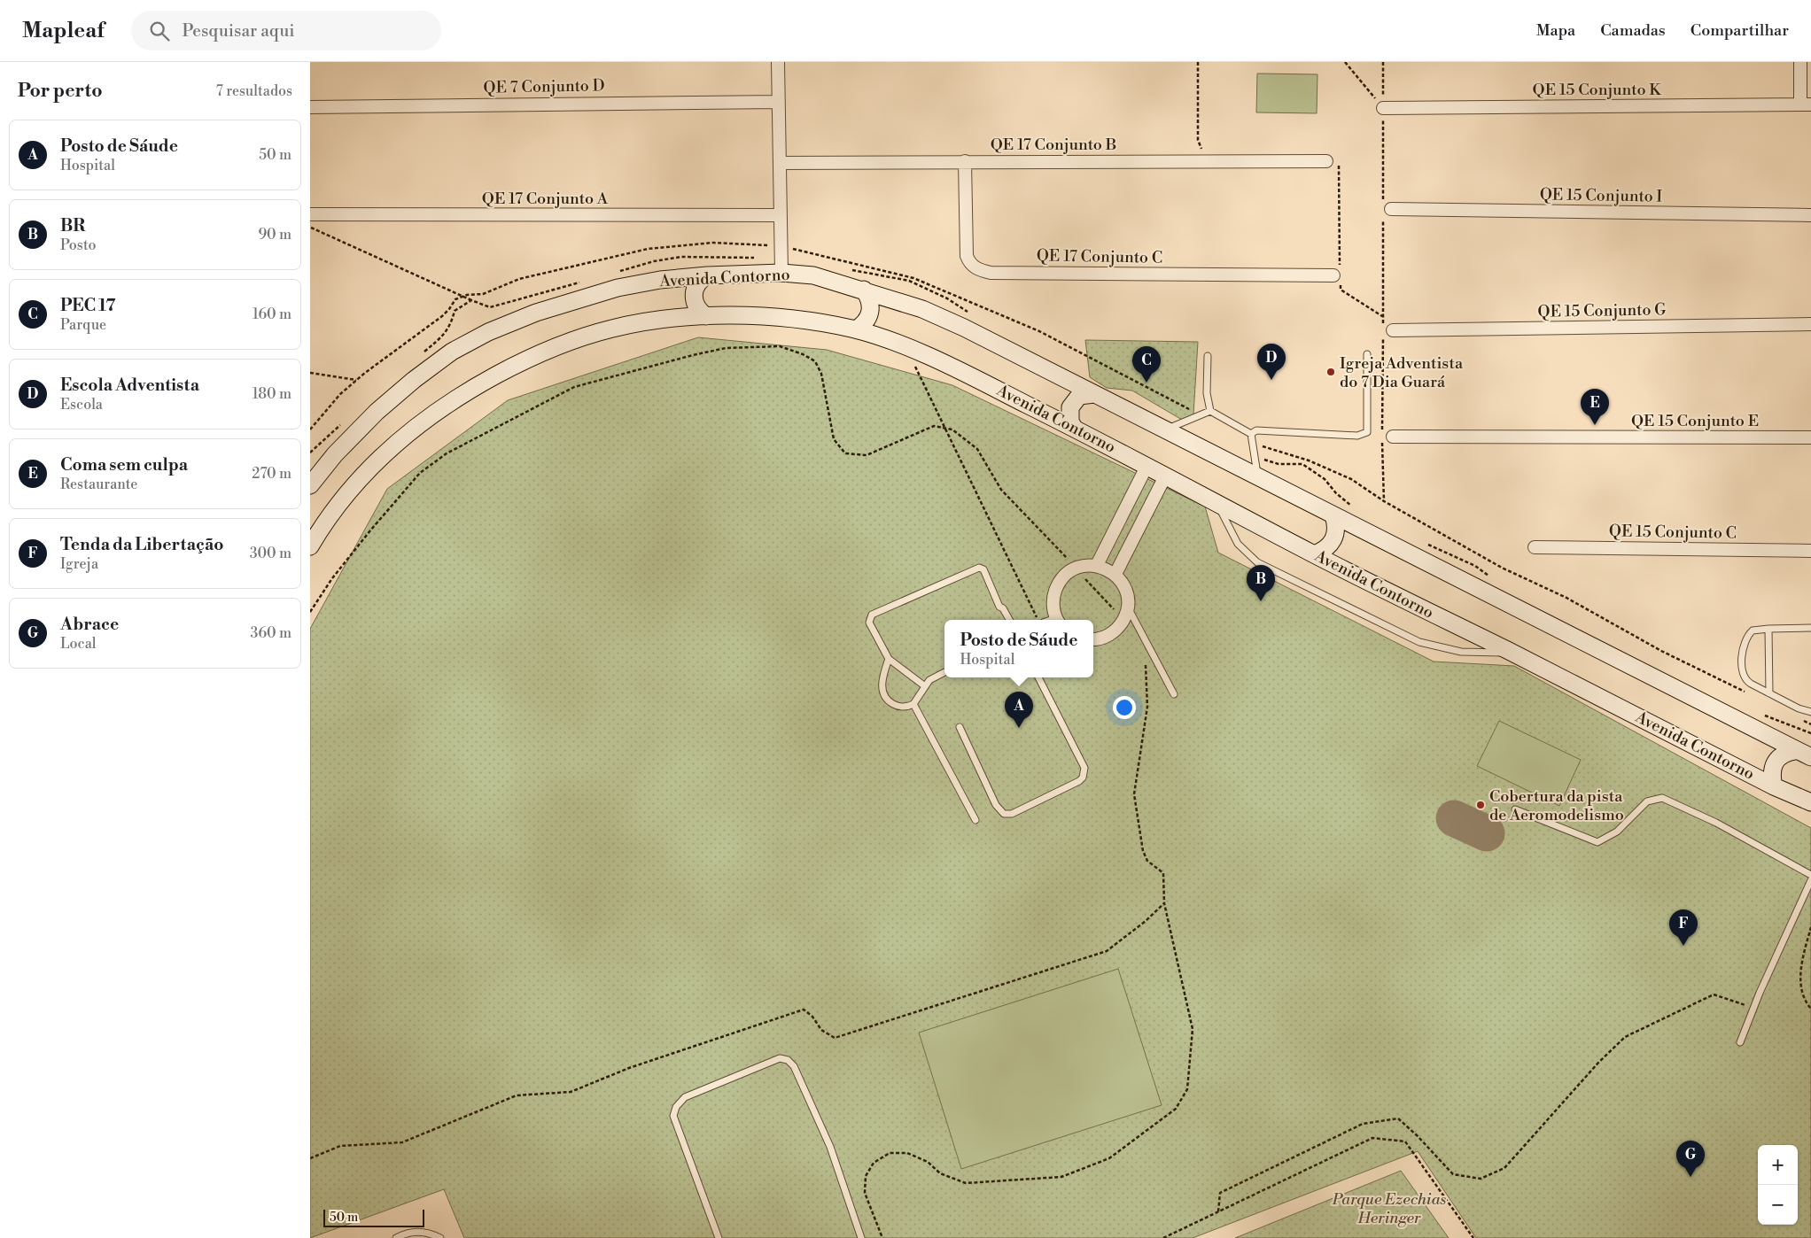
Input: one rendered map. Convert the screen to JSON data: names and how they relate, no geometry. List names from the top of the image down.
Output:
{
  "streets": {
    "main road": ["Avenida Contorno"],
    "street": [
      "QE 7 Conjunto D",
      "QE 15 Conjunto K",
      "QE 17 Conjunto B",
      "QE 15 Conjunto I",
      "QE 17 Conjunto A",
      "QE 17 Conjunto C",
      "QE 15 Conjunto G",
      "QE 15 Conjunto E",
      "QE 15 Conjunto C"
    ]
  },
  "crossings": [
    ["QE 17 Conjunto B", "QE 17 Conjunto C"]
  ],
  "parks": ["Parque Ezechias Heringer"],
  "places": ["Igreja Adventista do 7 Dia Guará", "Cobertura da pista de Aeromodelismo"],
  "scale_bar": "50 m",
  "page": {
    "header": "Mapleaf",
    "search": "Pesquisar aqui",
    "nav": ["Mapa", "Camadas", "Compartilhar"],
    "heading": ["Por perto", "7 resultados"],
    "list": [
      {
        "mark": "A",
        "name": "Posto de Sáude",
        "note": "Hospital",
        "value": "50 m"
      },
      {
        "mark": "B",
        "name": "BR",
        "note": "Posto",
        "value": "90 m"
      },
      {
        "mark": "C",
        "name": "PEC 17",
        "note": "Parque",
        "value": "160 m"
      },
      {
        "mark": "D",
        "name": "Escola Adventista",
        "note": "Escola",
        "value": "180 m"
      },
      {
        "mark": "E",
        "name": "Coma sem culpa",
        "note": "Restaurante",
        "value": "270 m"
      },
      {
        "mark": "F",
        "name": "Tenda da Libertação",
        "note": "Igreja",
        "value": "300 m"
      },
      {
        "mark": "G",
        "name": "Abrace",
        "note": "Local",
        "value": "360 m"
      }
    ],
    "pins": [
      "D",
      "C",
      "E",
      "B",
      "A",
      "F",
      "G"
    ],
    "popup": ["Posto de Sáude", "Hospital"],
    "map_buttons": ["+", "−"],
    "scale": "50 m"
  }
}
